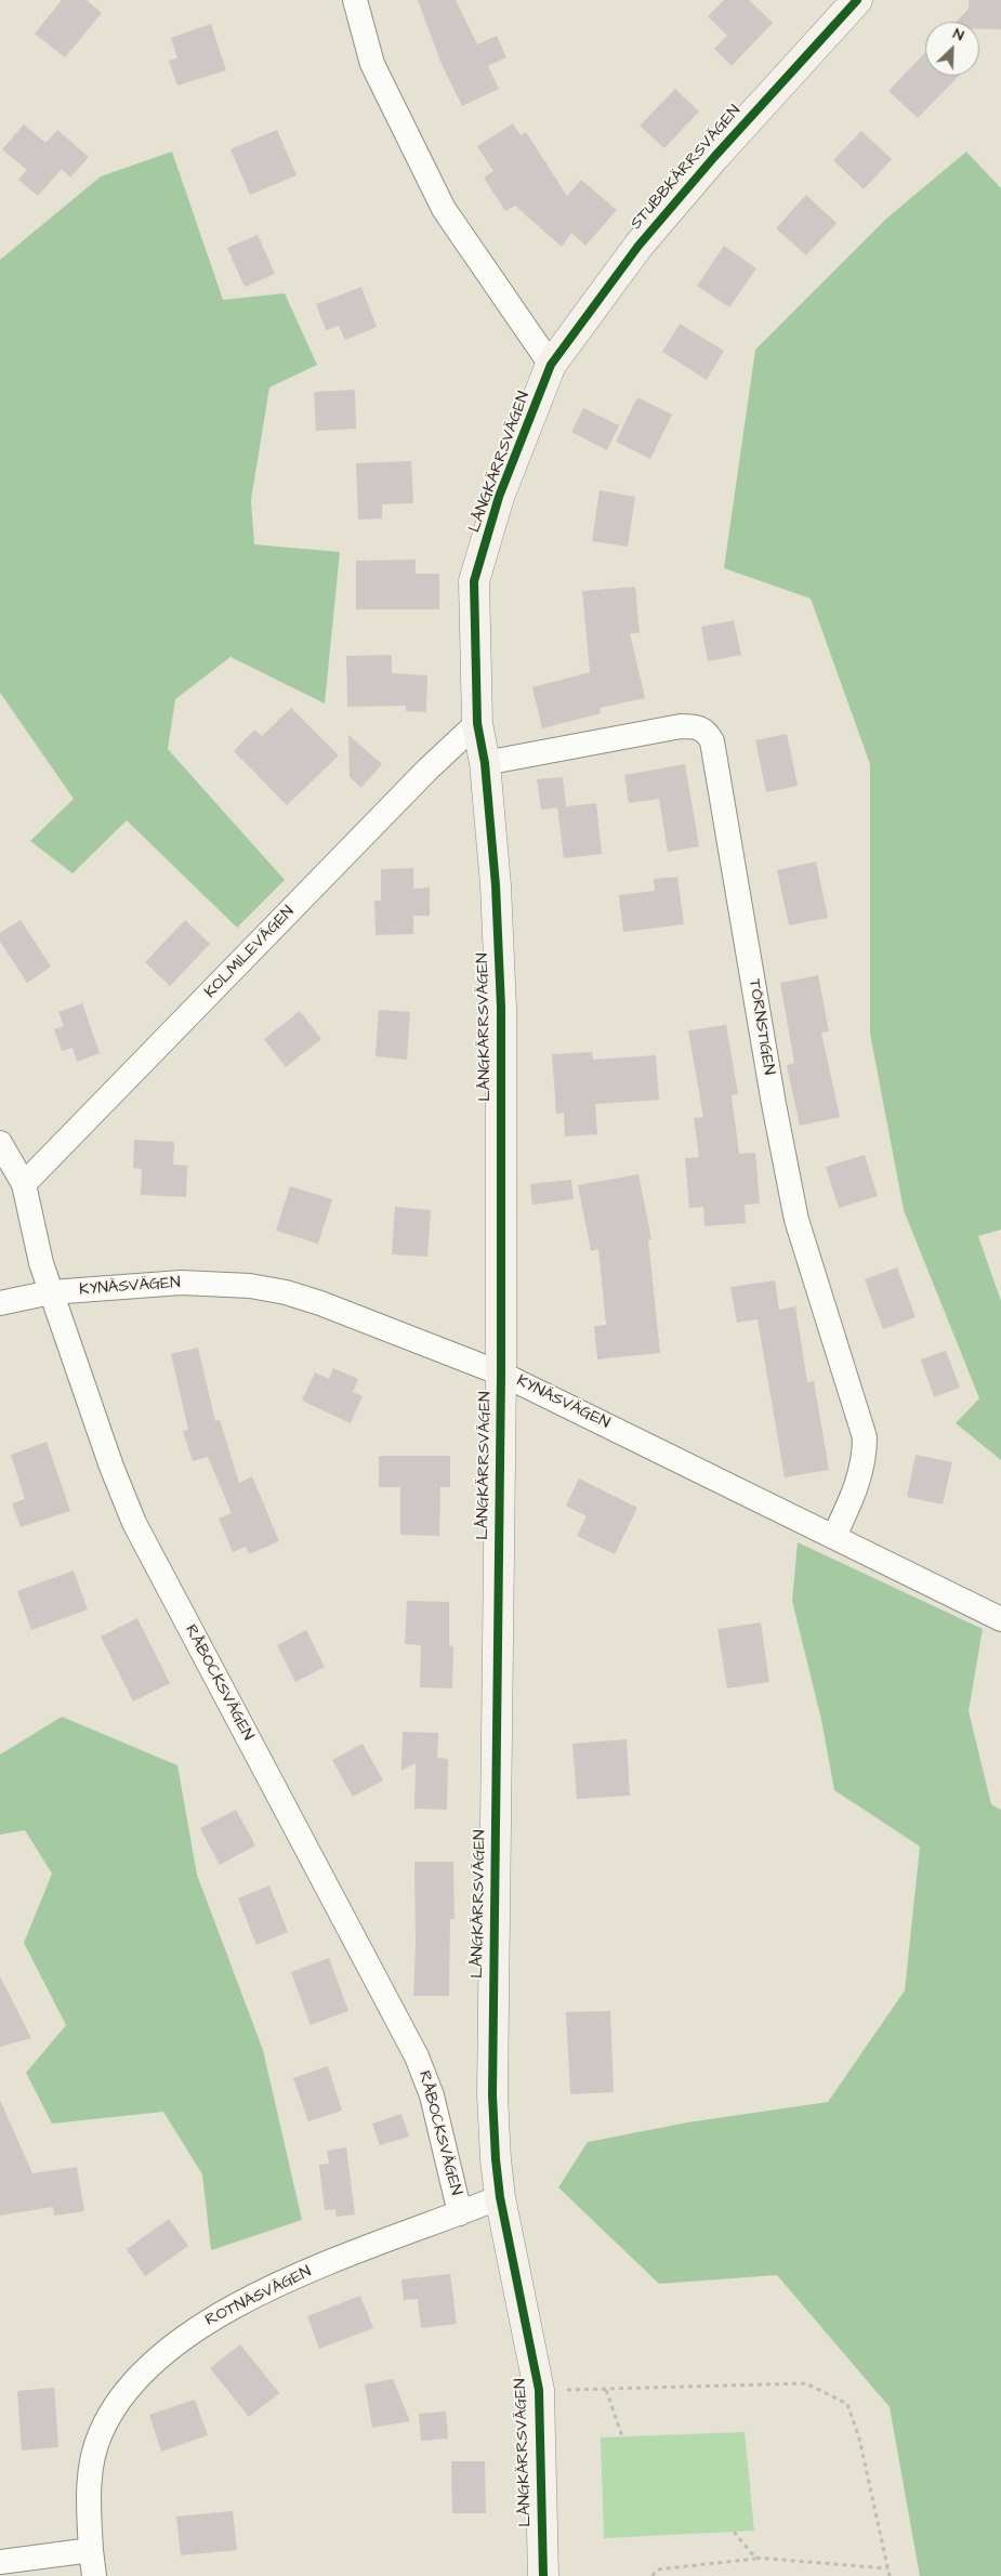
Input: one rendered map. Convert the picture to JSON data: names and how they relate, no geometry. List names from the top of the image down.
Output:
{
  "streets": {
    "street": [
      "STUBBKÄRRSVÄGEN",
      "LÅNGKÄRRSVÄGEN",
      "KOLMILEVÄGEN",
      "TÖRNSTIGEN",
      "KYNÄSVÄGEN",
      "RÅBOCKSVÄGEN",
      "ROTNÄSVÄGEN"
    ]
  },
  "crossings": [
    ["STUBBKÄRRSVÄGEN", "LÅNGKÄRRSVÄGEN"],
    ["LÅNGKÄRRSVÄGEN", "KOLMILEVÄGEN"],
    ["LÅNGKÄRRSVÄGEN", "TÖRNSTIGEN"],
    ["LÅNGKÄRRSVÄGEN", "KYNÄSVÄGEN"],
    ["LÅNGKÄRRSVÄGEN", "ROTNÄSVÄGEN"],
    ["KOLMILEVÄGEN", "RÅBOCKSVÄGEN"],
    ["TÖRNSTIGEN", "KYNÄSVÄGEN"],
    ["KYNÄSVÄGEN", "RÅBOCKSVÄGEN"],
    ["RÅBOCKSVÄGEN", "ROTNÄSVÄGEN"]
  ],
  "north": "top right"
}
